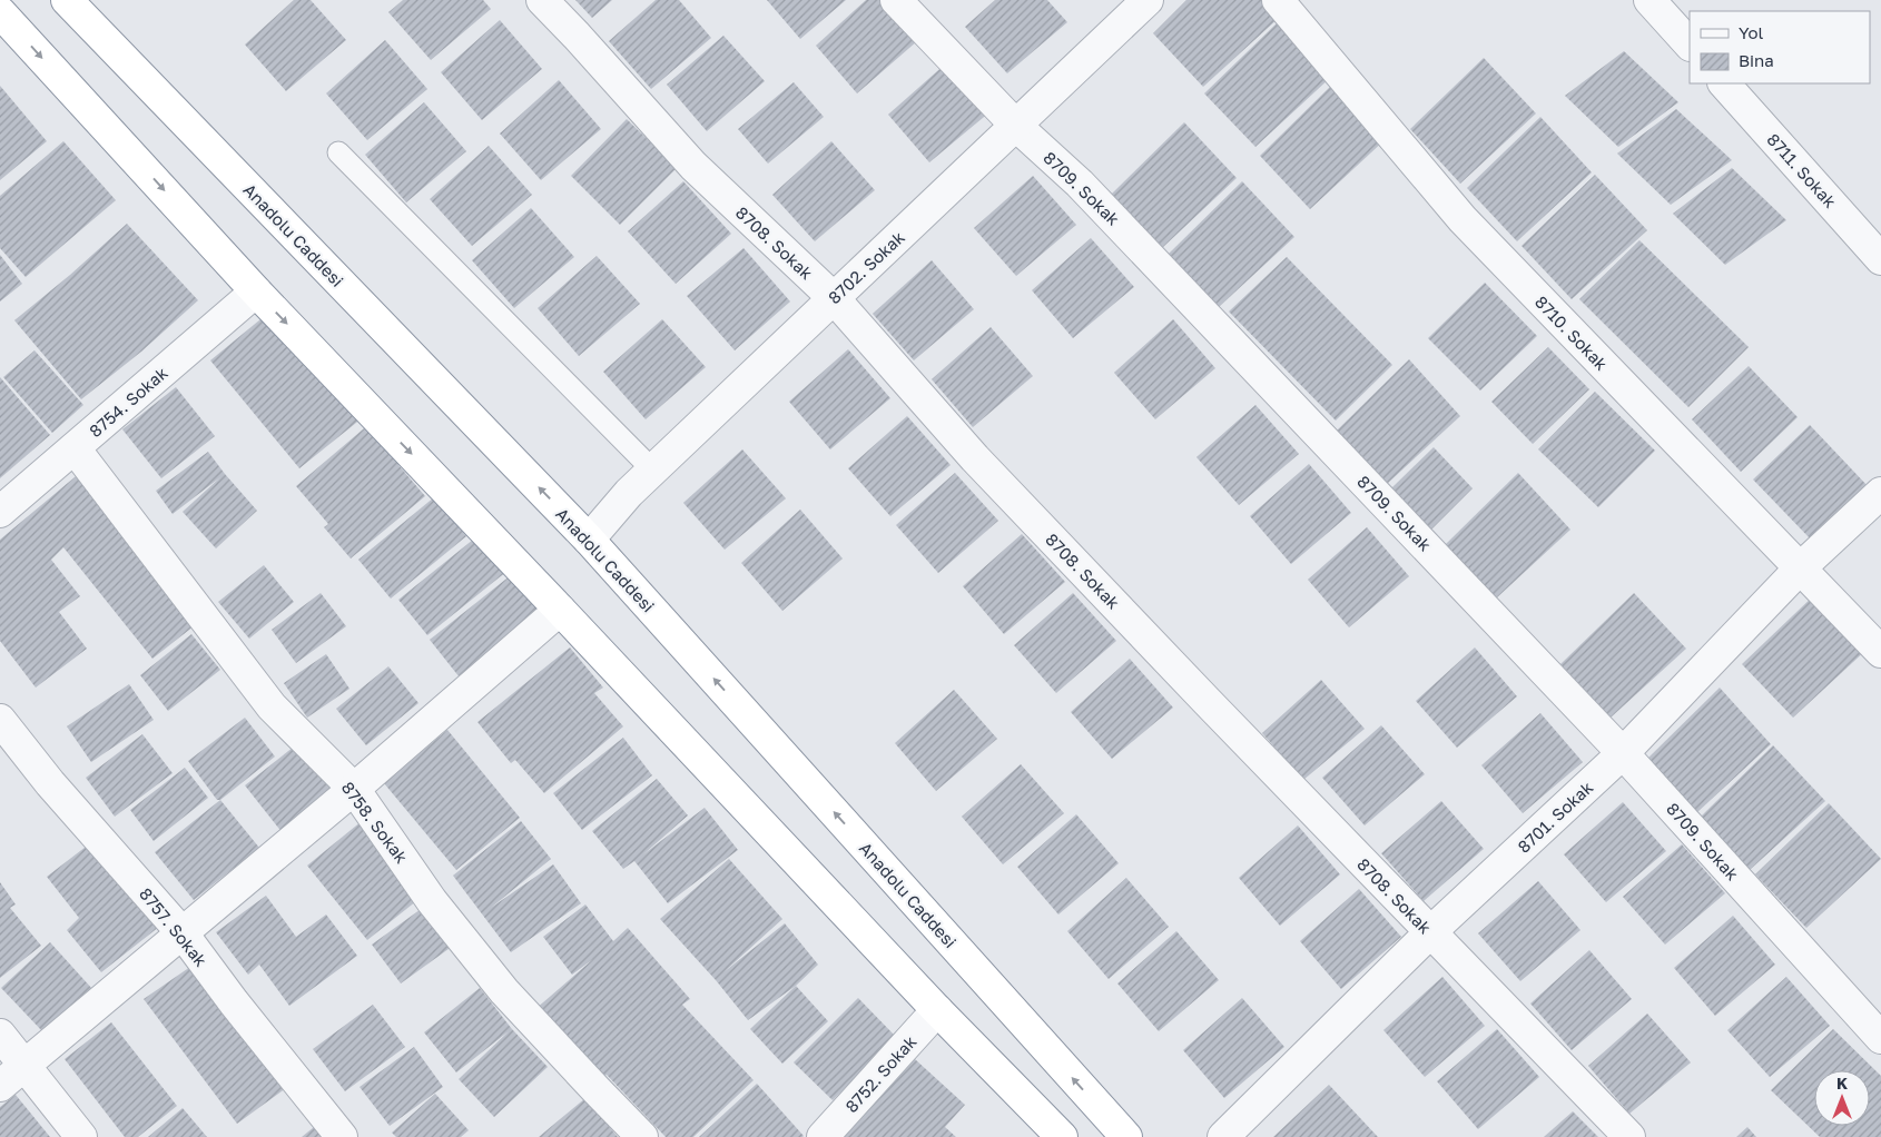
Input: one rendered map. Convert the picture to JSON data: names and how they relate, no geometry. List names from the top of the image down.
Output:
{
  "streets": {
    "highway": ["Anadolu Caddesi"],
    "street": [
      "8711. Sokak",
      "8709. Sokak",
      "8708. Sokak",
      "8702. Sokak",
      "8710. Sokak",
      "8754. Sokak",
      "8701. Sokak",
      "8758. Sokak",
      "8757. Sokak",
      "8752. Sokak"
    ]
  },
  "crossings": [
    ["8709. Sokak", "8702. Sokak"],
    ["8709. Sokak", "8701. Sokak"],
    ["Anadolu Caddesi", "8702. Sokak"],
    ["8708. Sokak", "8702. Sokak"],
    ["8708. Sokak", "8701. Sokak"],
    ["8710. Sokak", "8701. Sokak"],
    ["8754. Sokak", "8758. Sokak"]
  ],
  "legend": ["Yol", "Bina"],
  "north": "top"
}
